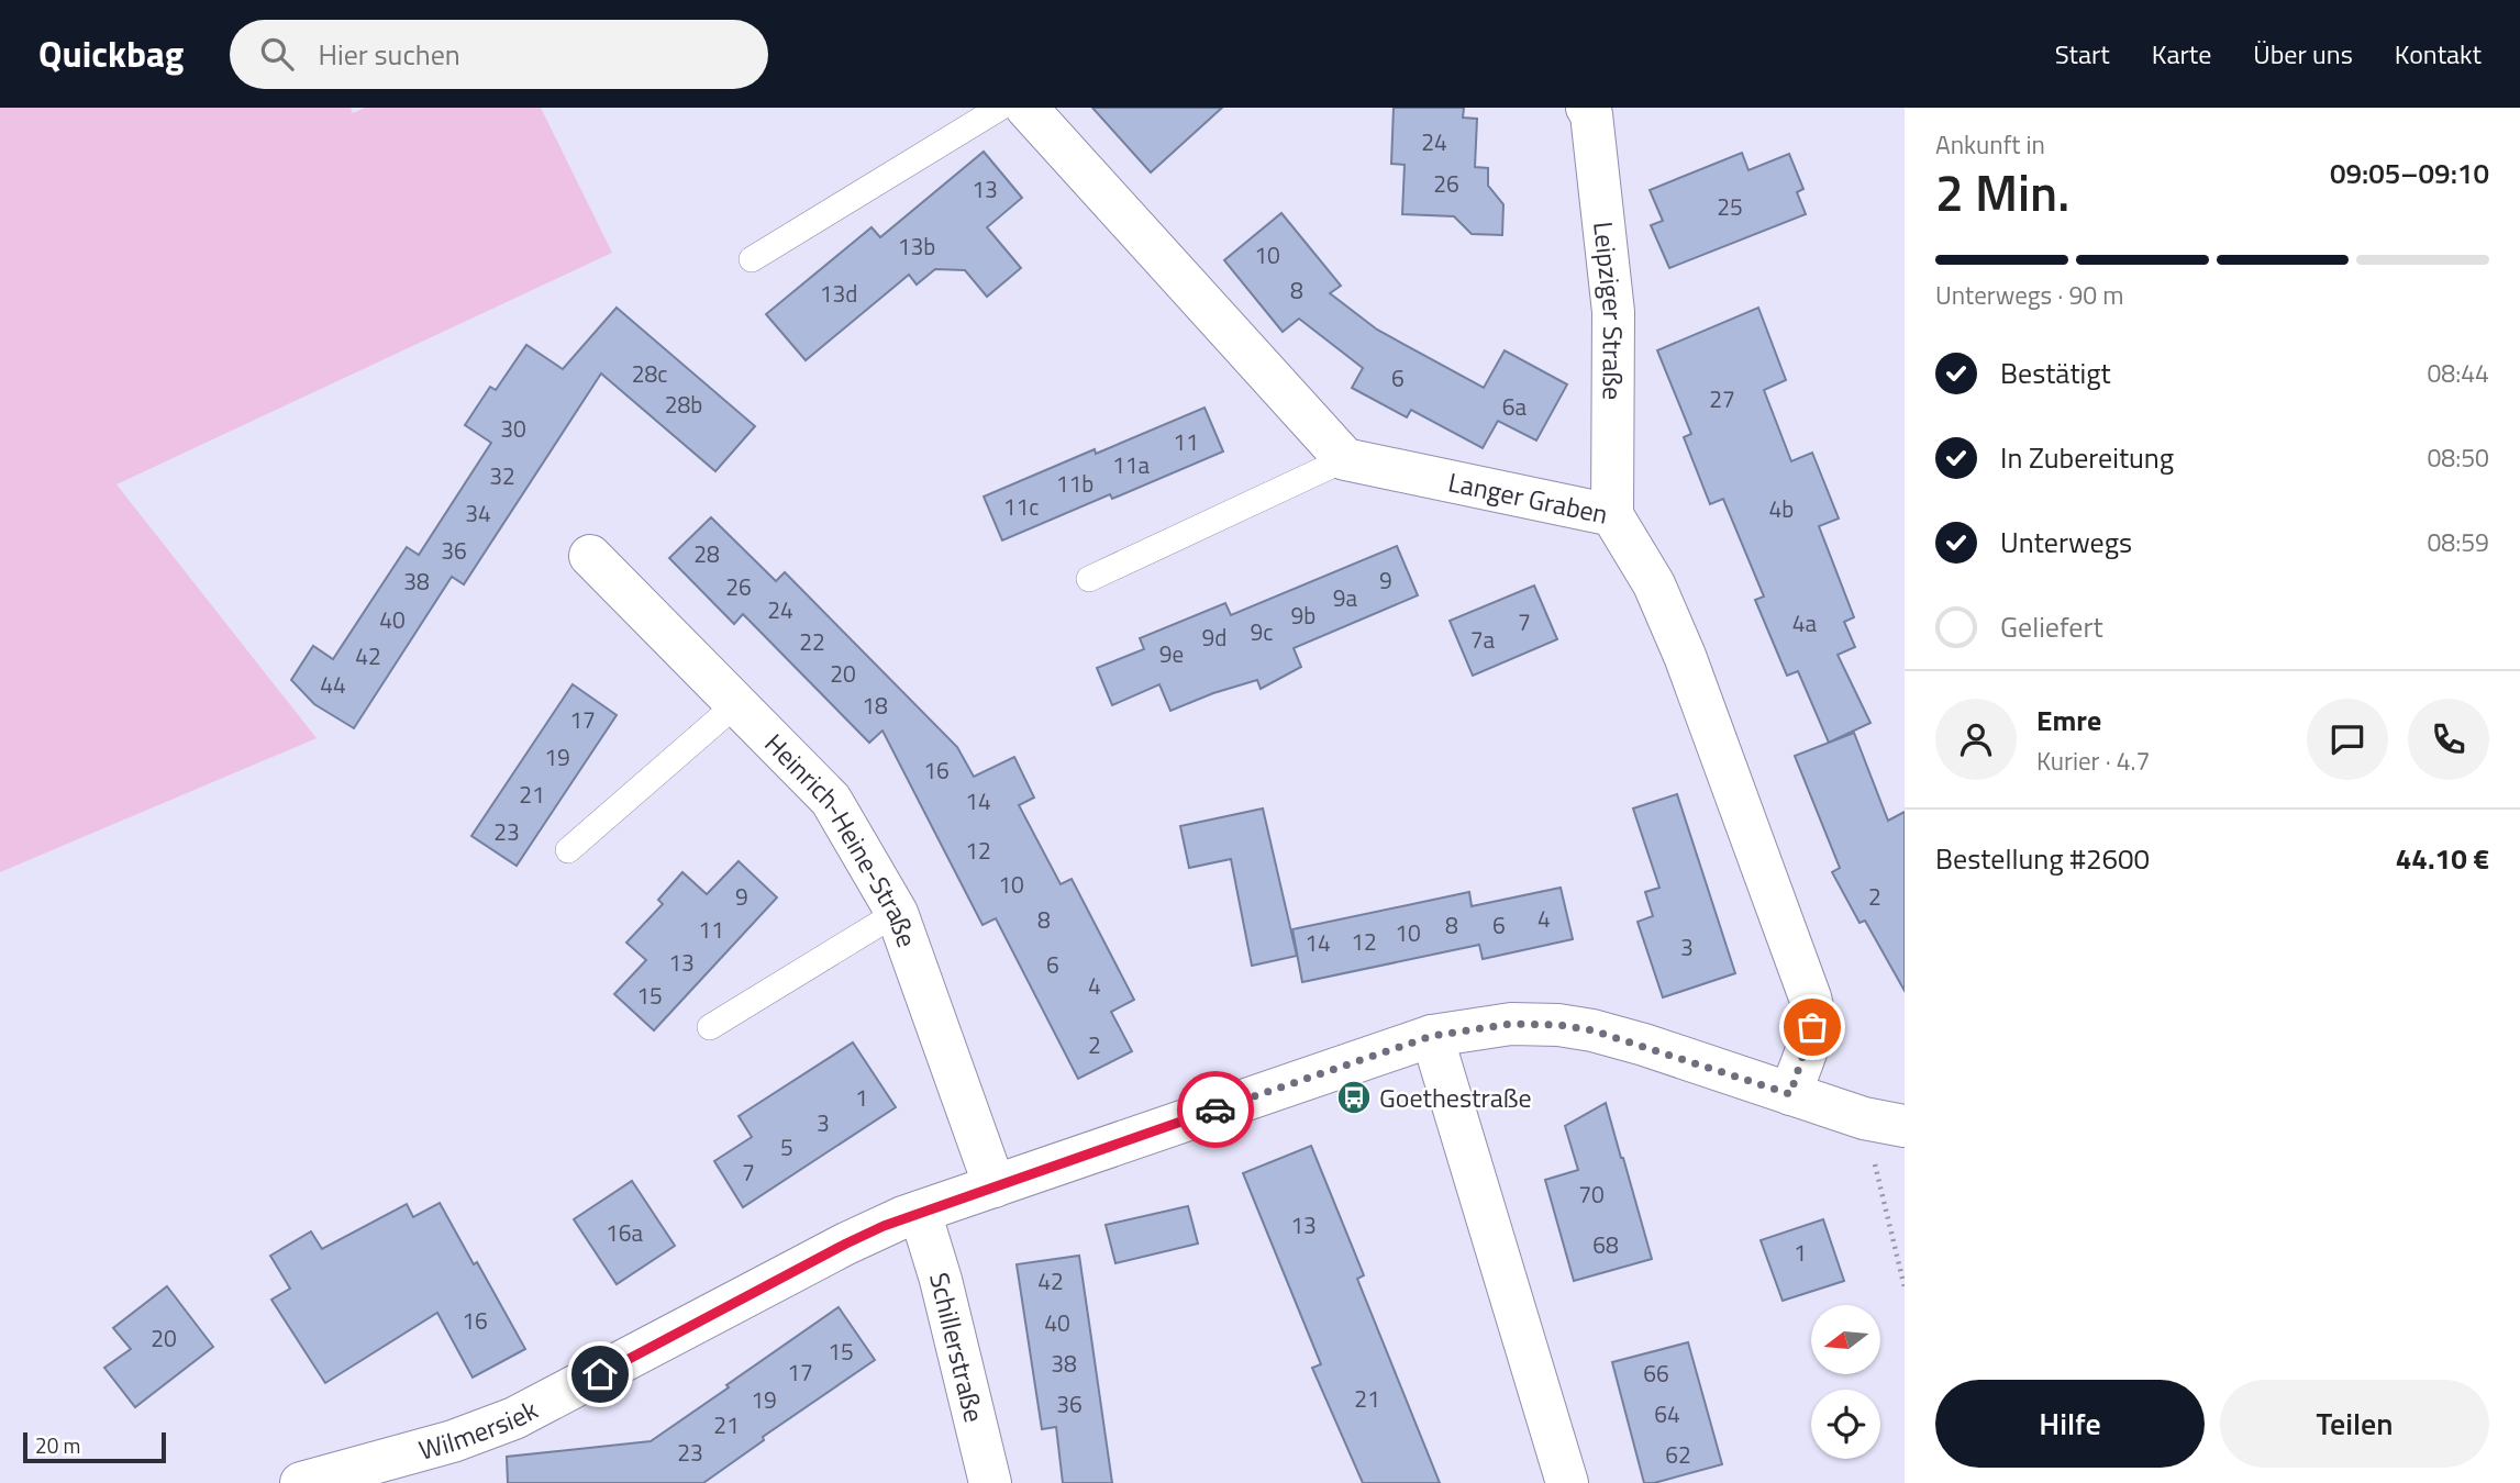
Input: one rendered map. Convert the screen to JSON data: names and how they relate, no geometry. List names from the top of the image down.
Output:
{
  "streets": {
    "street": [
      "Leipziger Straße",
      "Langer Graben",
      "Heinrich-Heine-Straße",
      "Schillerstraße",
      "Wilmersiek"
    ]
  },
  "crossings": [
    ["Leipziger Straße", "Langer Graben"],
    ["Langer Graben", "Wilmersiek"],
    ["Heinrich-Heine-Straße", "Wilmersiek"],
    ["Schillerstraße", "Wilmersiek"]
  ],
  "places": {
    "bus stop": ["Goethestraße"]
  },
  "house_numbers": [
    "24",
    "26",
    "13",
    "25",
    "13b",
    "10",
    "8",
    "13d",
    "28c",
    "6",
    "27",
    "28b",
    "6a",
    "30",
    "11",
    "11a",
    "32",
    "11b",
    "11c",
    "4b",
    "34",
    "36",
    "28",
    "9",
    "38",
    "26",
    "9a",
    "24",
    "9b",
    "40",
    "7",
    "4a",
    "9c",
    "9d",
    "7a",
    "22",
    "9e",
    "42",
    "20",
    "44",
    "18",
    "17",
    "19",
    "16",
    "21",
    "14",
    "23",
    "12",
    "10",
    "9",
    "2",
    "4",
    "8",
    "8",
    "6",
    "11",
    "10",
    "12",
    "14",
    "3",
    "13",
    "6",
    "4",
    "15",
    "2",
    "1",
    "3",
    "5",
    "7",
    "70",
    "13",
    "16a",
    "68",
    "1",
    "42",
    "16",
    "40",
    "20",
    "15",
    "38",
    "17",
    "66",
    "21",
    "19",
    "36",
    "64",
    "21",
    "23",
    "62"
  ],
  "scale_bar": "20 m",
  "north": "left",
  "page": {
    "header": "Quickbag",
    "search": "Hier suchen",
    "nav": [
      "Start",
      "Karte",
      "Über uns",
      "Kontakt"
    ],
    "heading": ["2 Min.", "Ankunft in", "09:05–09:10"],
    "panel": [
      "Emre",
      "Kurier · 4.7",
      "Bestellung #2600",
      "44.10 €"
    ],
    "bar": "Unterwegs · 90 m",
    "list": [
      ["Bestätigt", "08:44"],
      ["In Zubereitung", "08:50"],
      ["Unterwegs", "08:59"],
      "Geliefert"
    ],
    "buttons": ["Hilfe", "Teilen"],
    "scale": "20 m"
  }
}
